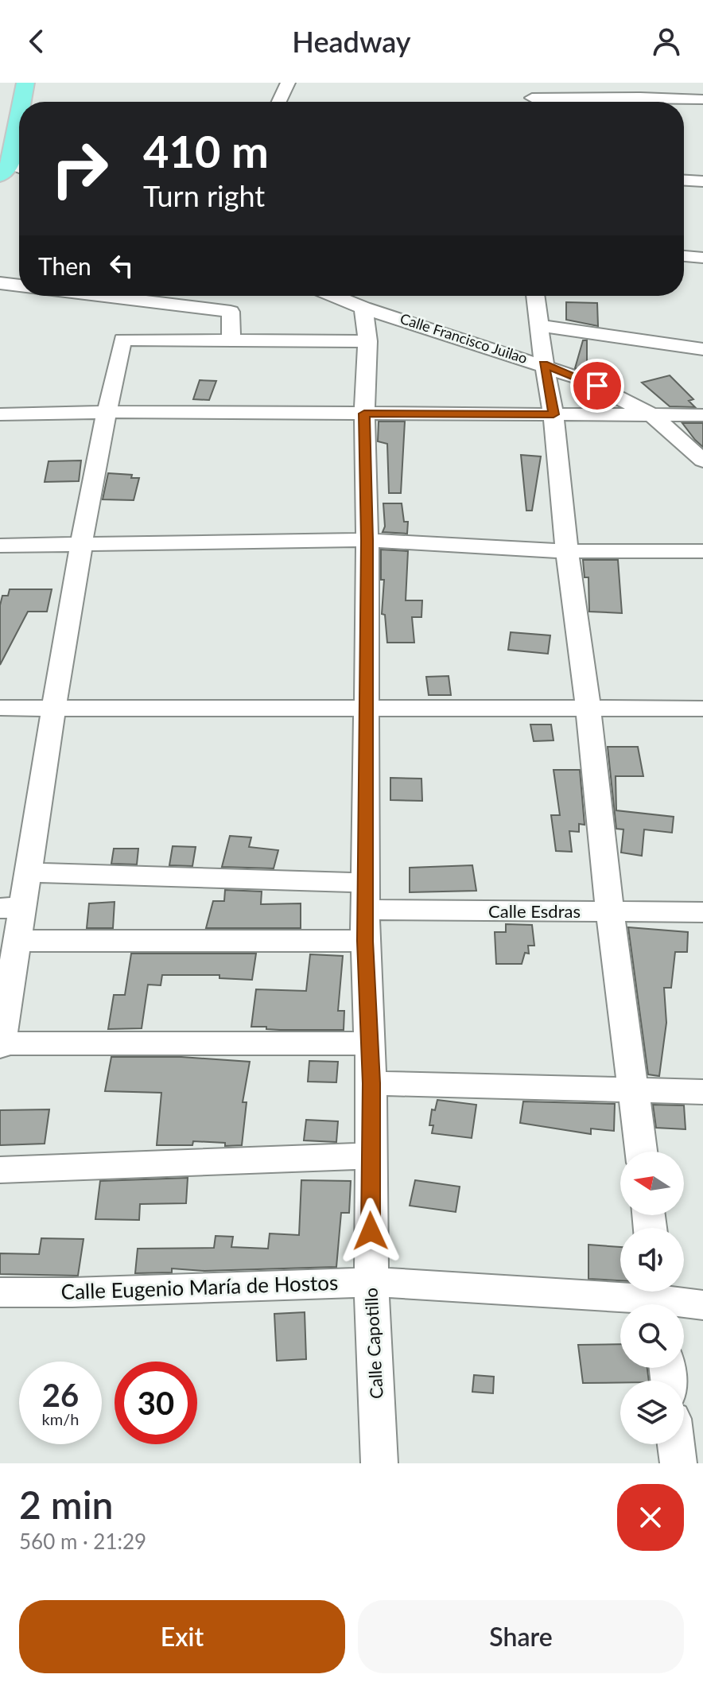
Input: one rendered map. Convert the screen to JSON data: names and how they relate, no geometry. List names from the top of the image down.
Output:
{
  "streets": {
    "street": [
      "Calle Francisco Juilao",
      "Calle Esdras",
      "Calle Eugenio María de Hostos",
      "Calle Capotillo"
    ]
  },
  "crossings": [
    ["Calle Francisco Juilao", "Calle Capotillo"],
    ["Calle Esdras", "Calle Capotillo"],
    ["Calle Eugenio María de Hostos", "Calle Capotillo"]
  ],
  "north": "left",
  "page": {
    "header": "Headway",
    "turn": ["410 m", "Turn right"],
    "then": "Then",
    "speed": "26 km/h",
    "limit": "30",
    "heading": ["2 min", "560 m · 21:29"],
    "buttons": ["Exit", "Share"]
  }
}
